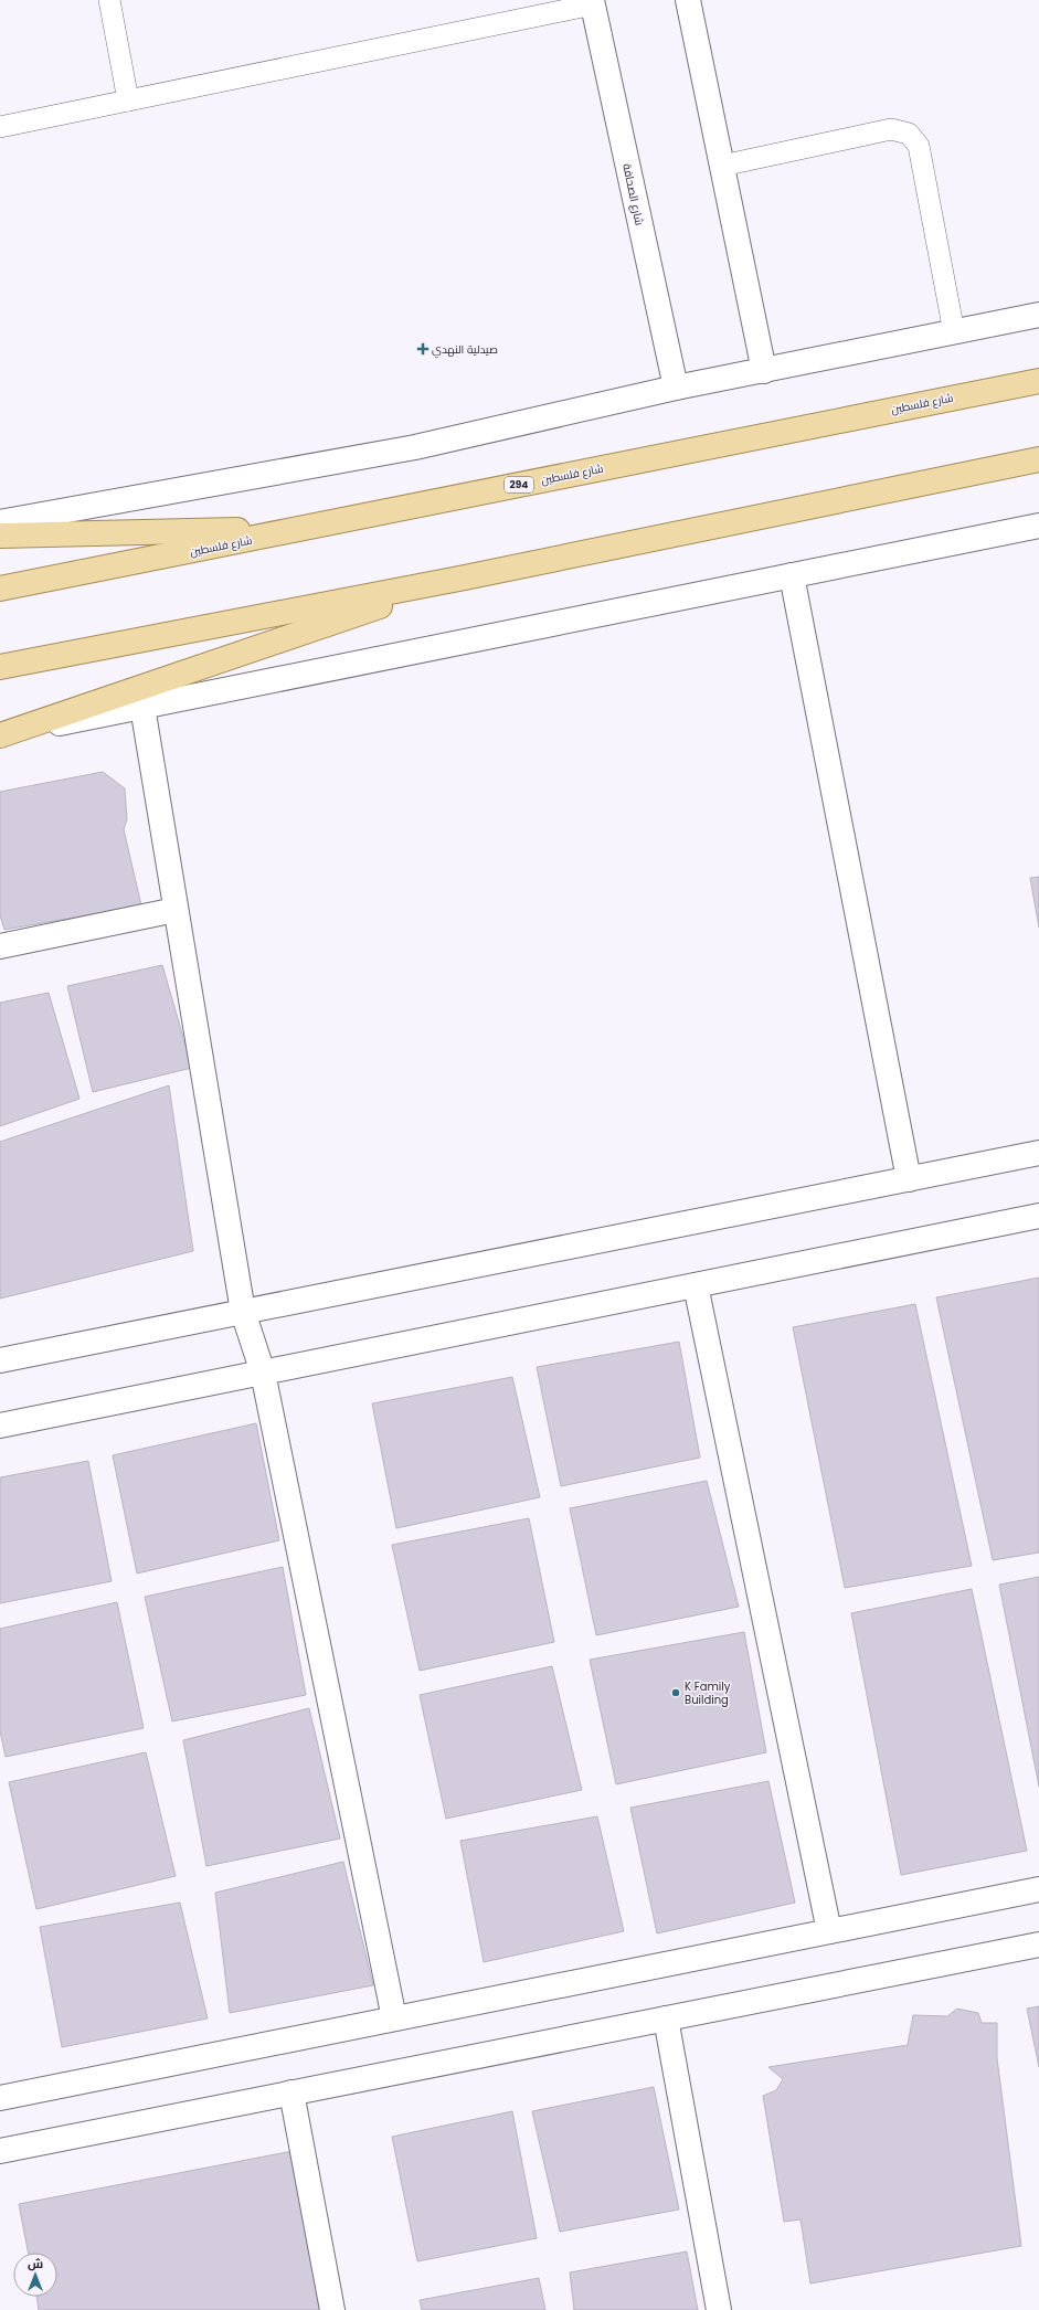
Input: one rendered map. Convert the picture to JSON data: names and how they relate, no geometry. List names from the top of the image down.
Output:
{
  "streets": {
    "main road": ["شارع فلسطين", "294"],
    "street": ["شارع الصحافة"]
  },
  "places": {
    "health": ["صيدلية النهدي"],
    "other": ["K Family Building"]
  },
  "north": "top"
}
